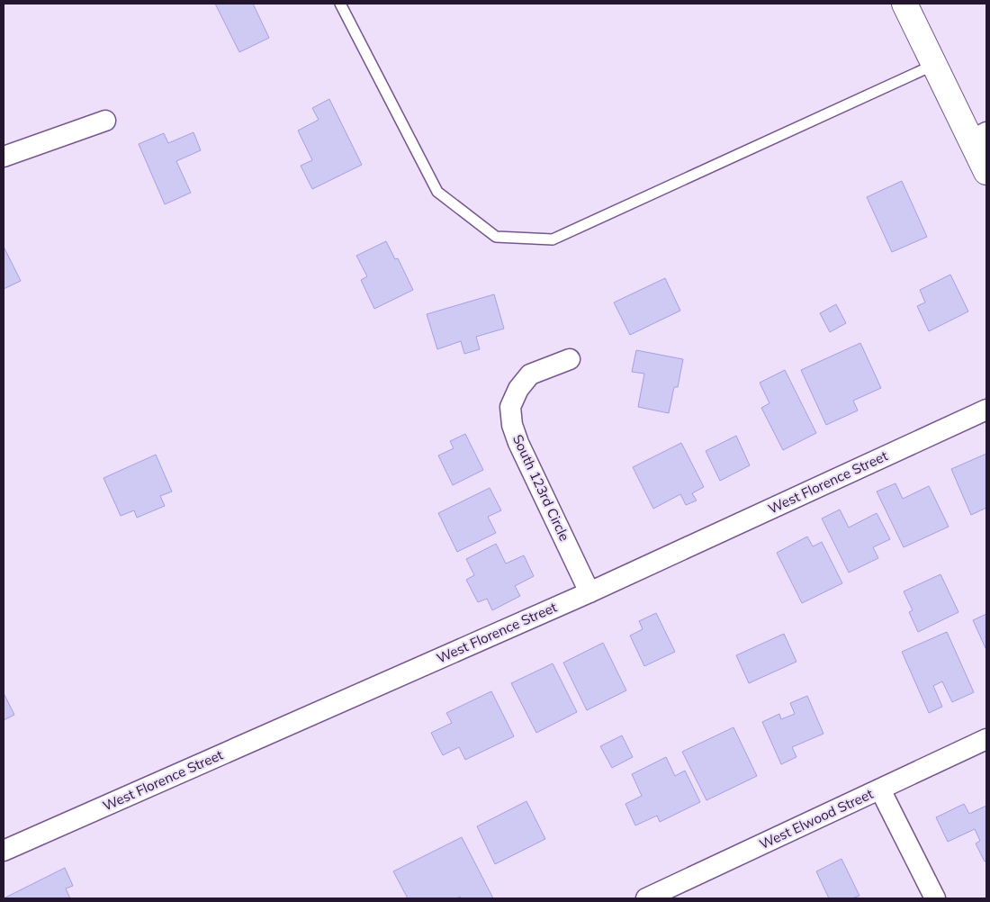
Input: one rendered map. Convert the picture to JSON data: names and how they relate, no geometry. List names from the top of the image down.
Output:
{
  "streets": {
    "street": ["West Florence Street", "South 123rd Circle", "West Elwood Street"]
  },
  "crossings": [
    ["West Florence Street", "South 123rd Circle"]
  ]
}
